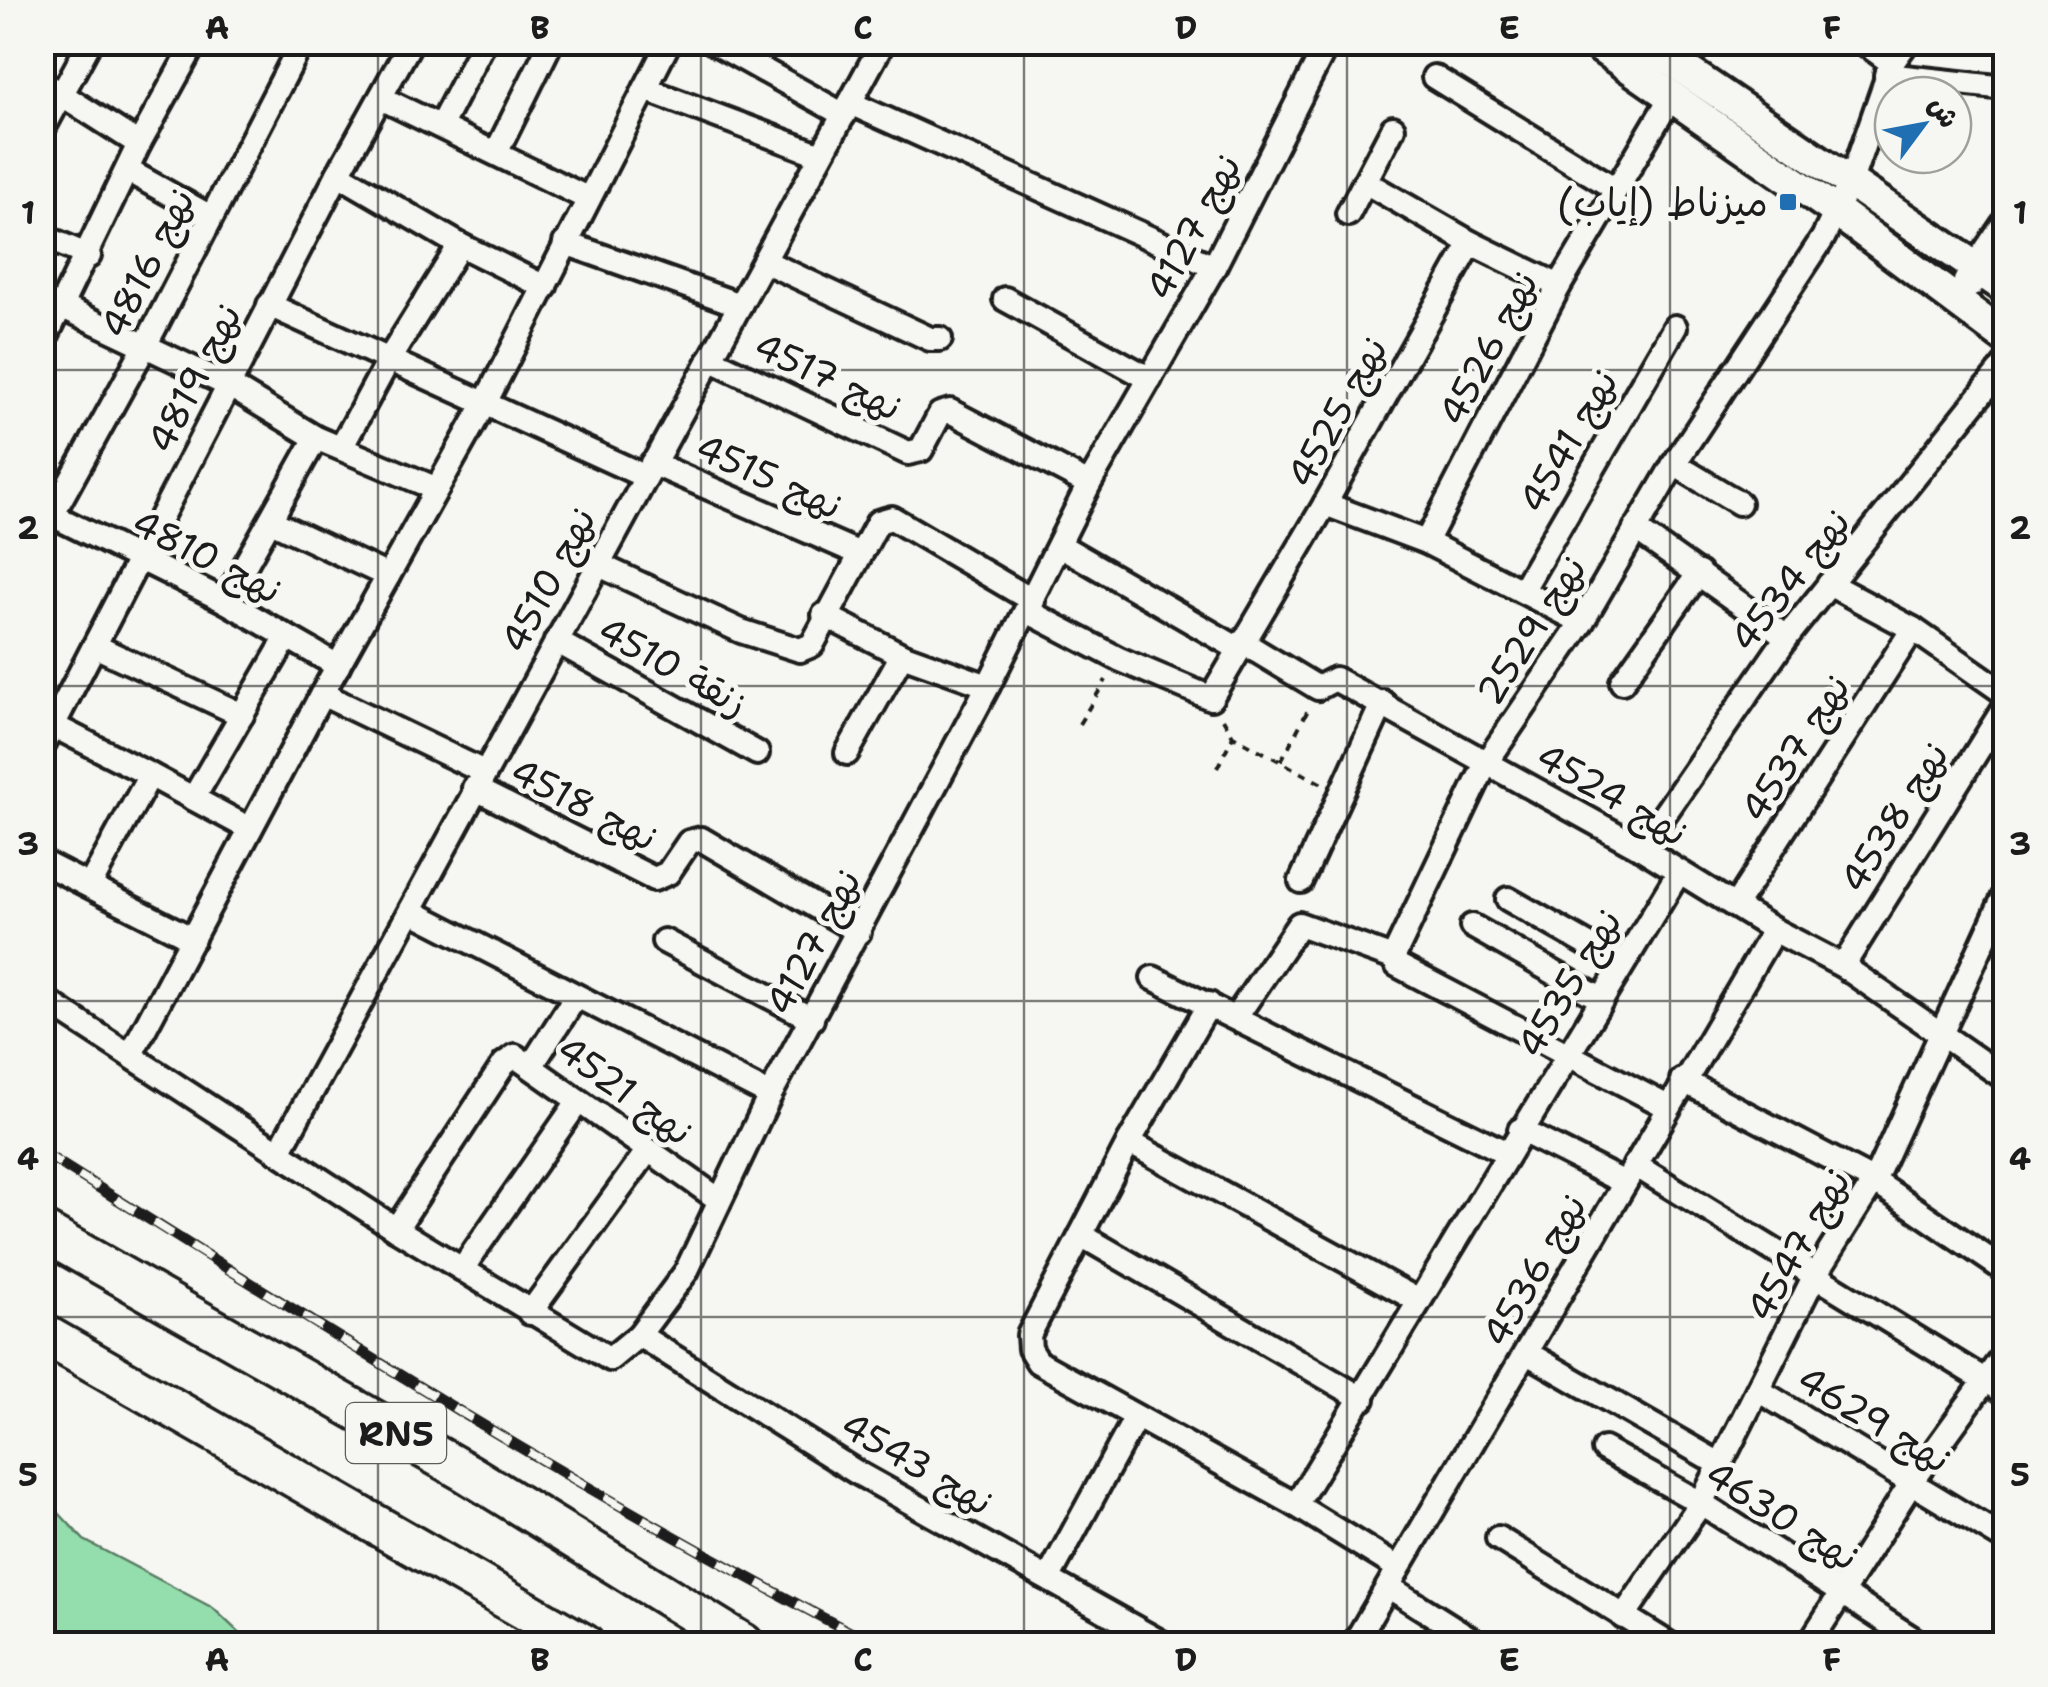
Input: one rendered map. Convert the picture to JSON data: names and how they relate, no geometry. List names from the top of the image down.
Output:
{
  "streets": {
    "highway": ["RN5"],
    "street": [
      "نهج 4127",
      "نهج 4816",
      "نهج 4526",
      "نهج 4517",
      "نهج 4819",
      "نهج 4525",
      "نهج 4541",
      "نهج 4515",
      "نهج 4810",
      "نهج 4510",
      "نهج 4534",
      "نهج 2529",
      "زنقة 4510",
      "نهج 4537",
      "نهج 4524",
      "نهج 4518",
      "نهج 4538",
      "نهج 4535",
      "نهج 4521",
      "نهج 4547",
      "نهج 4536",
      "نهج 4629",
      "نهج 4543",
      "نهج 4630"
    ]
  },
  "crossings": [
    ["نهج 4127", "نهج 4517"],
    ["نهج 4127", "نهج 4510"],
    ["نهج 4127", "نهج 4524"],
    ["نهج 4127", "نهج 4518"],
    ["نهج 4127", "نهج 4521"],
    ["نهج 4127", "نهج 4543"],
    ["نهج 4816", "نهج 4810"],
    ["نهج 4517", "نهج 4510"],
    ["نهج 4819", "نهج 4515"],
    ["نهج 4819", "نهج 4810"],
    ["نهج 4525", "نهج 4524"],
    ["نهج 4515", "نهج 4510"],
    ["نهج 4510", "زنقة 4510"],
    ["نهج 4510", "نهج 4518"],
    ["نهج 4534", "نهج 4524"],
    ["نهج 2529", "نهج 4524"],
    ["نهج 4537", "نهج 4524"],
    ["نهج 4524", "نهج 4538"],
    ["نهج 4524", "نهج 4535"],
    ["نهج 4524", "نهج 4547"],
    ["نهج 4524", "نهج 4536"],
    ["نهج 4547", "نهج 4629"],
    ["نهج 4547", "نهج 4630"]
  ],
  "places": {
    "transit": ["ميزناط (إياب)"]
  },
  "north": "top right",
  "grid": {
    "columns": [
      "A",
      "B",
      "C",
      "D",
      "E",
      "F"
    ],
    "rows": [
      "1",
      "2",
      "3",
      "4",
      "5"
    ]
  }
}
